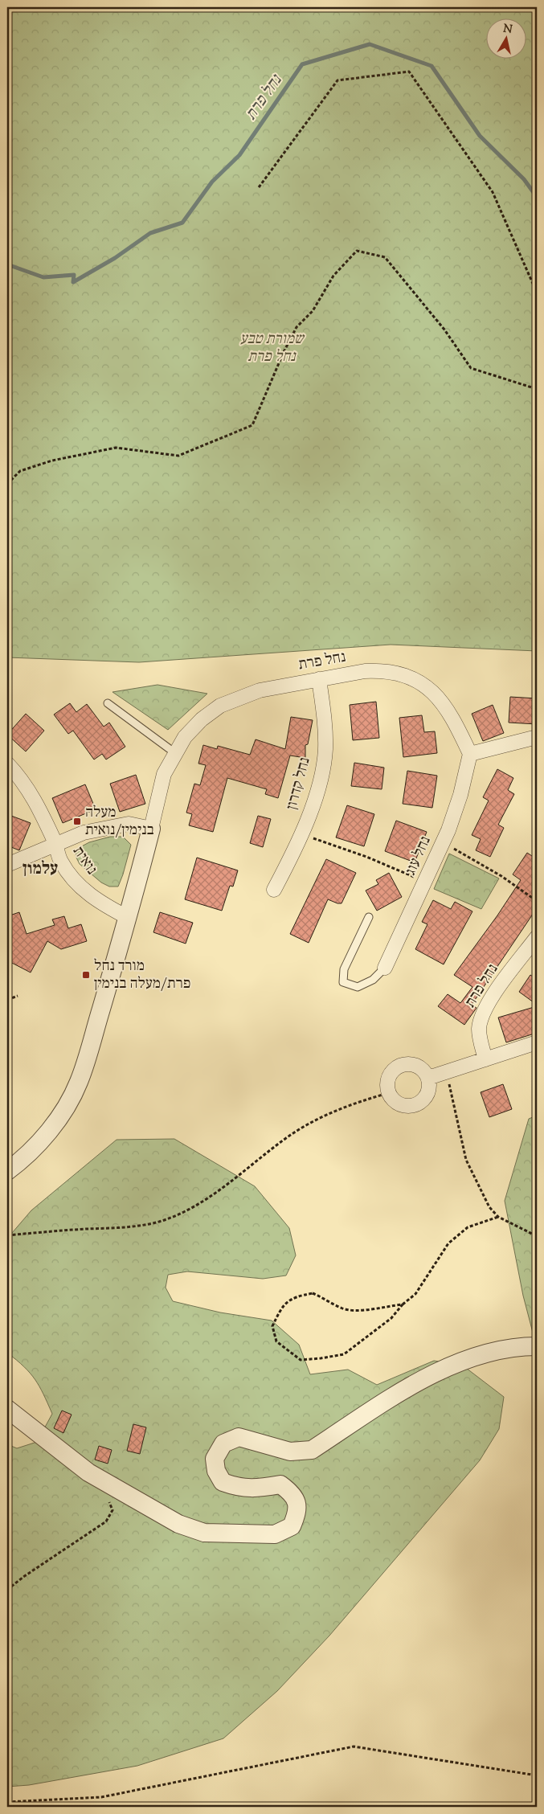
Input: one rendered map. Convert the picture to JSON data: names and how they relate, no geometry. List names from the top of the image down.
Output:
{
  "streets": {
    "street": [
      "נחל פרת",
      "נחל קדרון",
      "נחל עוג",
      "נואית"
    ]
  },
  "crossings": [
    ["נחל פרת", "נחל קדרון"],
    ["נחל פרת", "נחל עוג"]
  ],
  "districts": ["עלמון"],
  "water": ["נחל פרת"],
  "parks": ["שמורת טבע נחל פרת"],
  "places": {
    "transit": ["מעלה בנימין/נואית", "מורד נחל פרת/מעלה בנימין"]
  },
  "north": "top"
}
